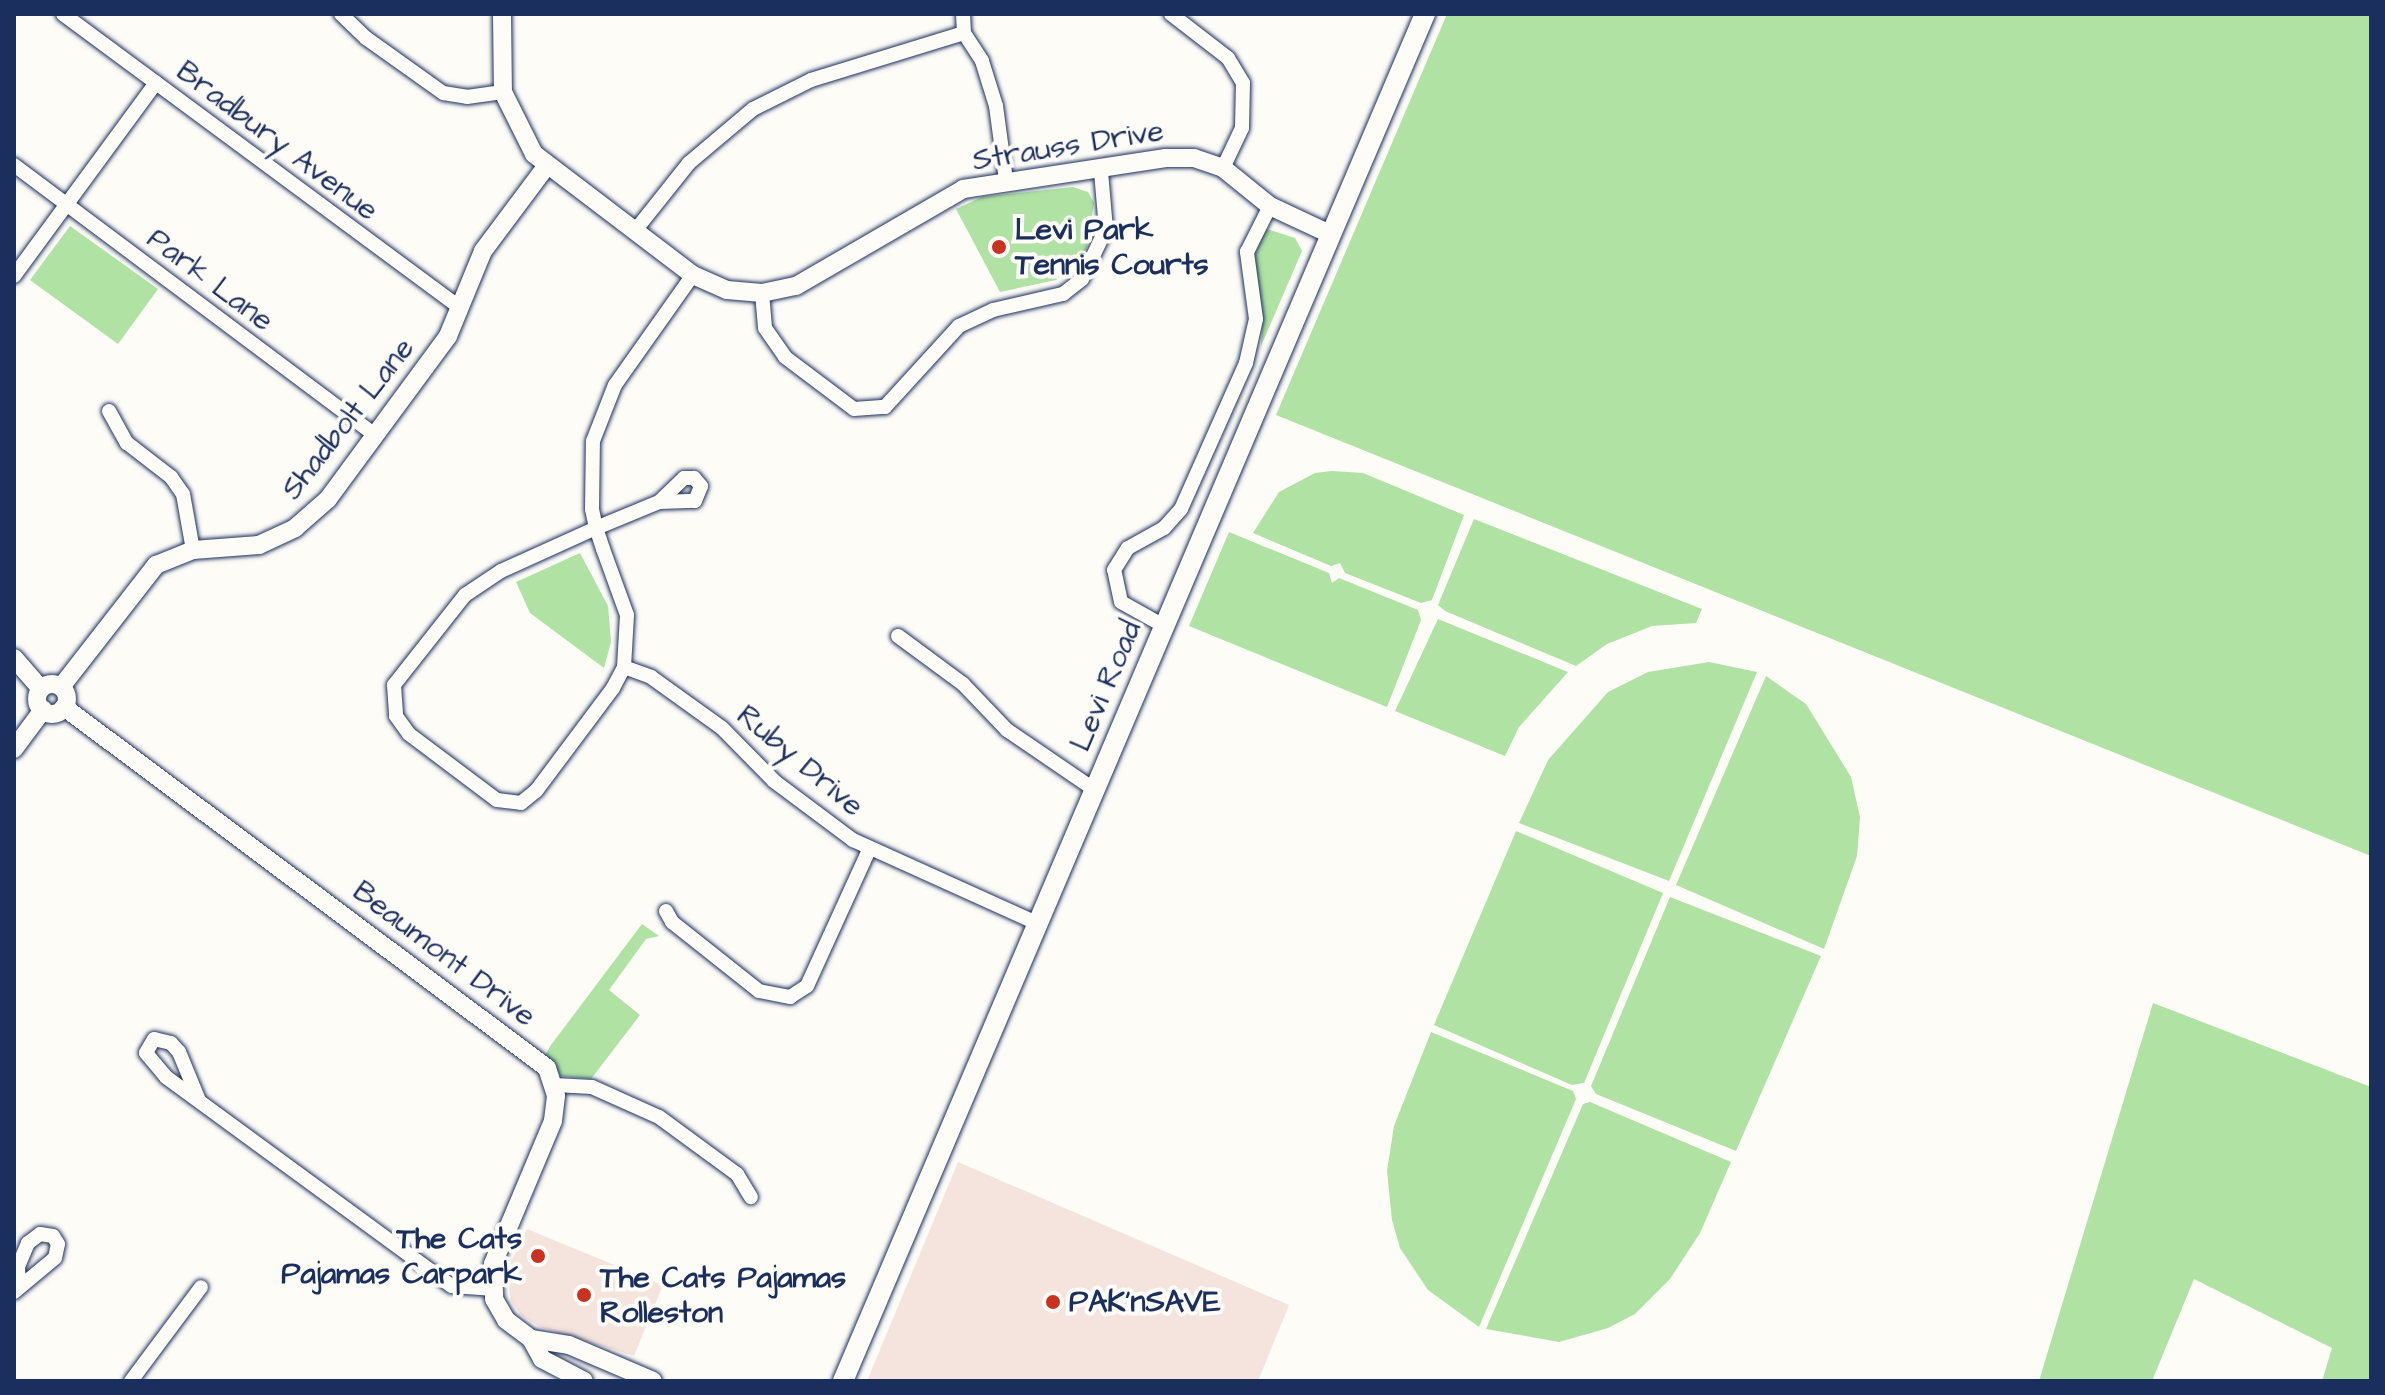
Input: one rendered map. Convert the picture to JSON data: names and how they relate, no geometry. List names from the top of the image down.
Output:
{
  "streets": {
    "main road": ["Levi Road"],
    "street": [
      "Bradbury Avenue",
      "Strauss Drive",
      "Park Lane",
      "Shadbolt Lane",
      "Ruby Drive",
      "Beaumont Drive"
    ]
  },
  "crossings": [
    ["Bradbury Avenue", "Shadbolt Lane"],
    ["Strauss Drive", "Shadbolt Lane"],
    ["Strauss Drive", "Levi Road"],
    ["Park Lane", "Shadbolt Lane"],
    ["Shadbolt Lane", "Beaumont Drive"],
    ["Levi Road", "Ruby Drive"]
  ],
  "places": [
    "Levi Park Tennis Courts",
    "The Cats Pajamas Carpark",
    "The Cats Pajamas Rolleston",
    "PAK'nSAVE"
  ]
}
